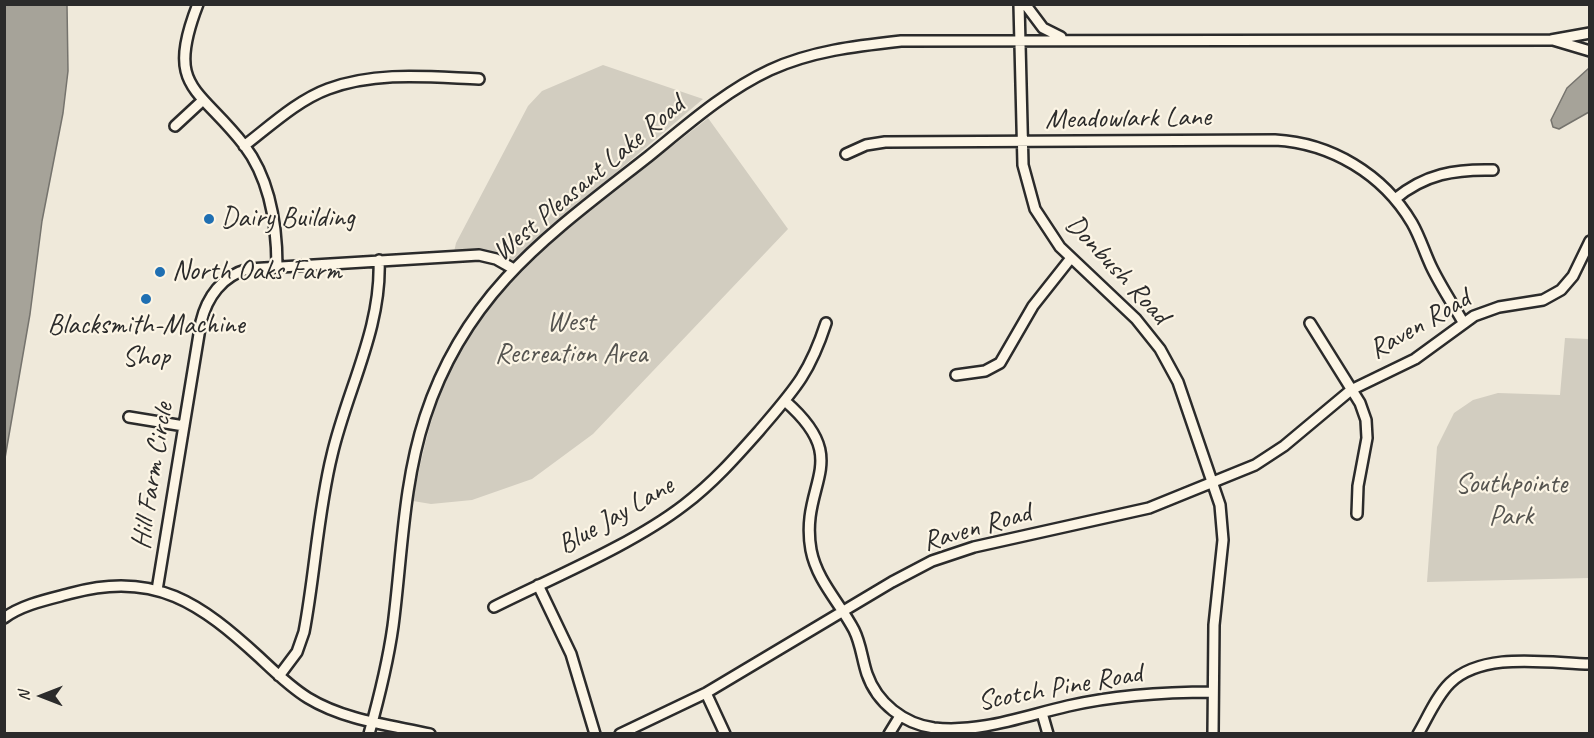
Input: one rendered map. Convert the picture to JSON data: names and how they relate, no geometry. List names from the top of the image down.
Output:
{
  "streets": {
    "street": [
      "Meadowlark Lane",
      "West Pleasant Lake Road",
      "Donbush Road",
      "Raven Road",
      "Hill Farm Circle",
      "Blue Jay Lane",
      "Scotch Pine Road"
    ]
  },
  "crossings": [
    ["Meadowlark Lane", "Donbush Road"],
    ["Meadowlark Lane", "Raven Road"],
    ["West Pleasant Lake Road", "Donbush Road"],
    ["West Pleasant Lake Road", "Hill Farm Circle"],
    ["Donbush Road", "Raven Road"],
    ["Raven Road", "Scotch Pine Road"]
  ],
  "parks": ["West Recreation Area", "Southpointe Park"],
  "places": ["Dairy Building", "North Oaks Farm", "Blacksmith-Machine Shop"],
  "north": "left"
}
